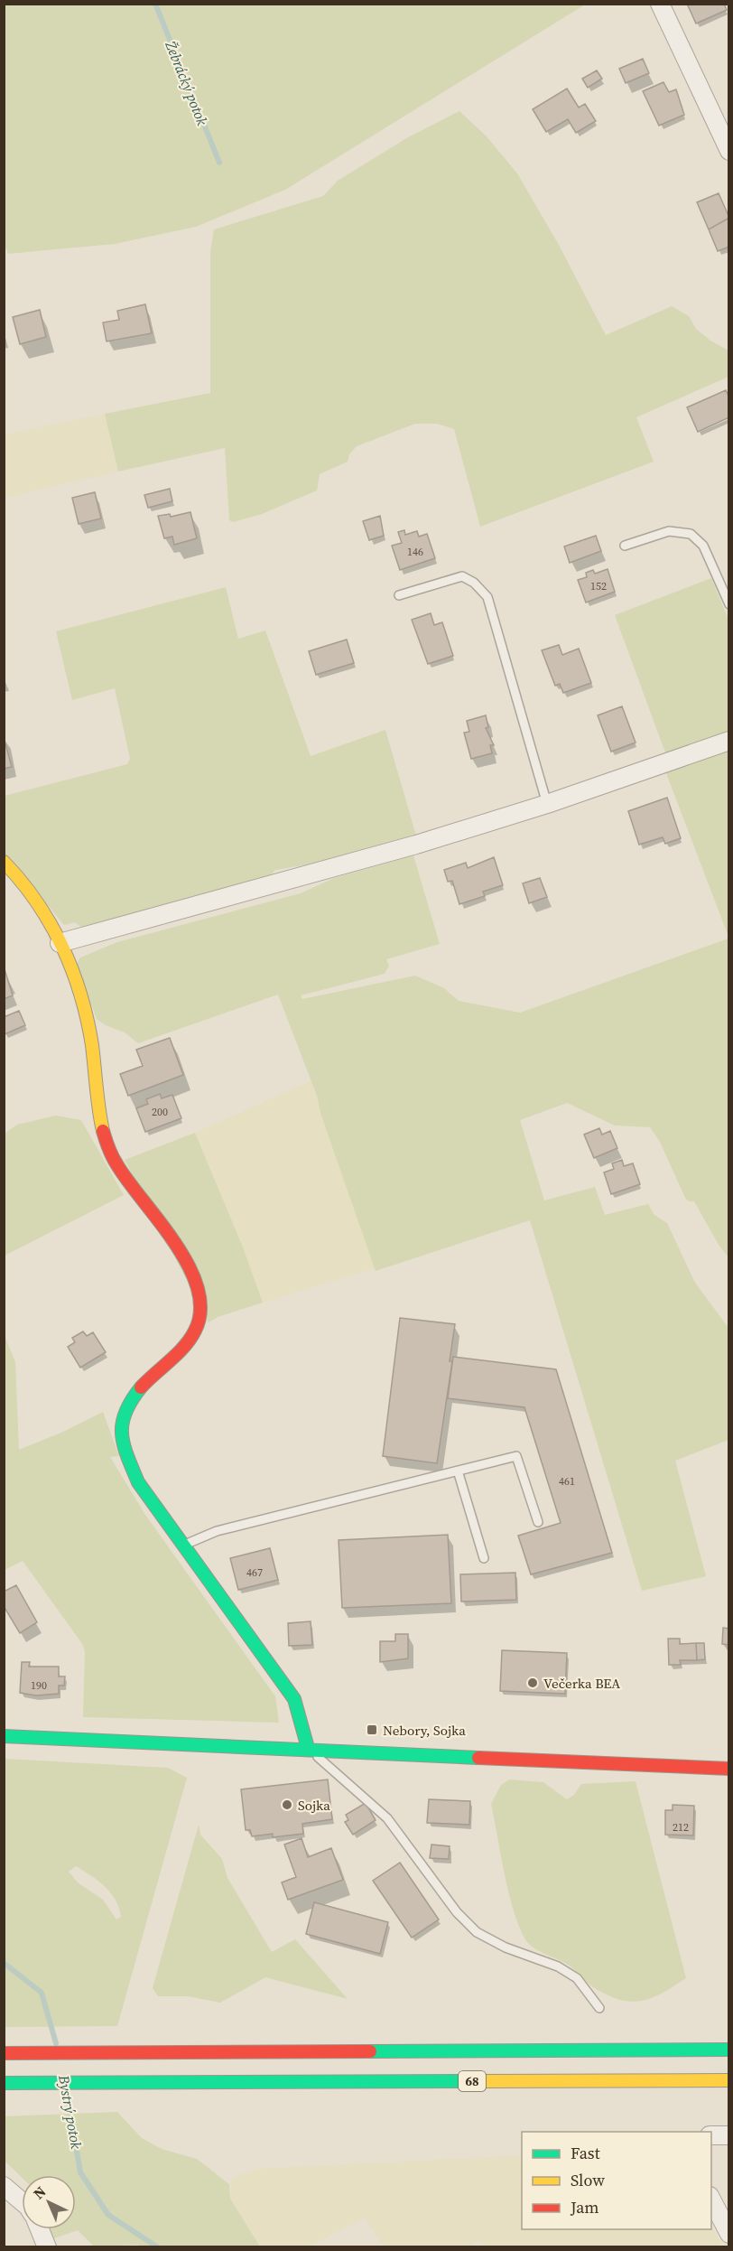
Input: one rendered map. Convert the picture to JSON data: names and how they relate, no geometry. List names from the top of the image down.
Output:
{
  "streets": {
    "main road": ["68"]
  },
  "water": ["Žebrácký potok", "Bystrý potok"],
  "places": {
    "other": ["Večerka BEA", "Sojka"],
    "transit": ["Nebory, Sojka"]
  },
  "house_numbers": [
    "146",
    "152",
    "200",
    "461",
    "467",
    "190",
    "212"
  ],
  "legend": ["Fast", "Slow", "Jam"],
  "north": "top left"
}
